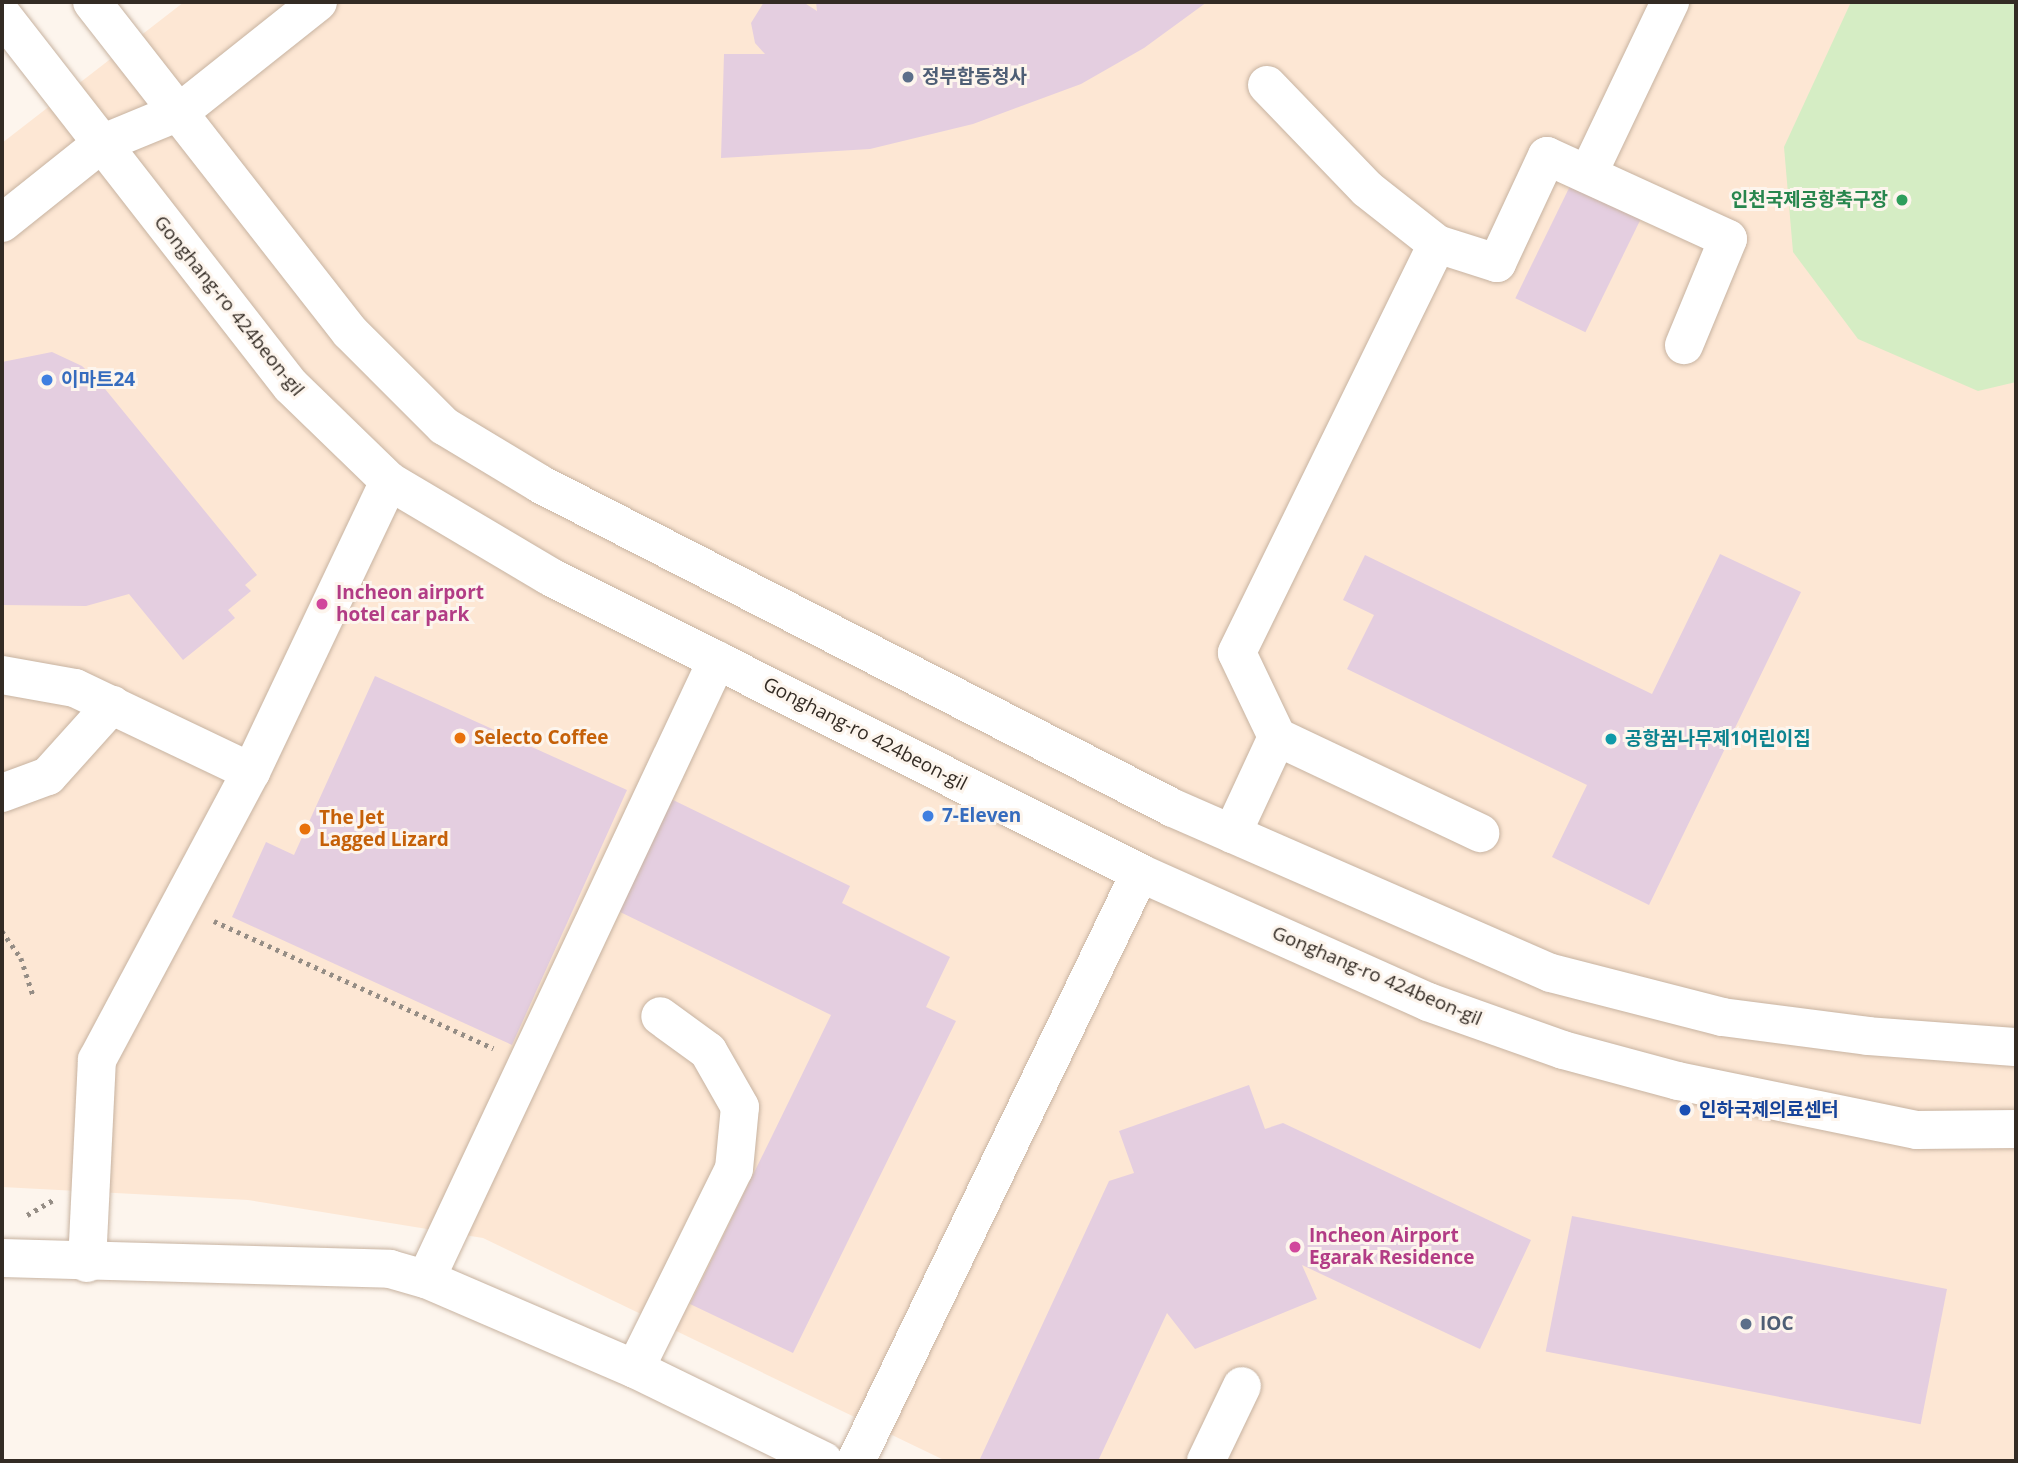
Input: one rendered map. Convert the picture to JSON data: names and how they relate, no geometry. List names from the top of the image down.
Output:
{
  "streets": {
    "street": ["Gonghang-ro 424beon-gil"]
  },
  "places": [
    "정부합동청사",
    "인천국제공항축구장",
    "이마트24",
    "Incheon airport hotel car park",
    "Selecto Coffee",
    "공항꿈나무제1어린이집",
    "7-Eleven",
    "The Jet Lagged Lizard",
    "인하국제의료센터",
    "Incheon Airport Egarak Residence",
    "IOC"
  ]
}
